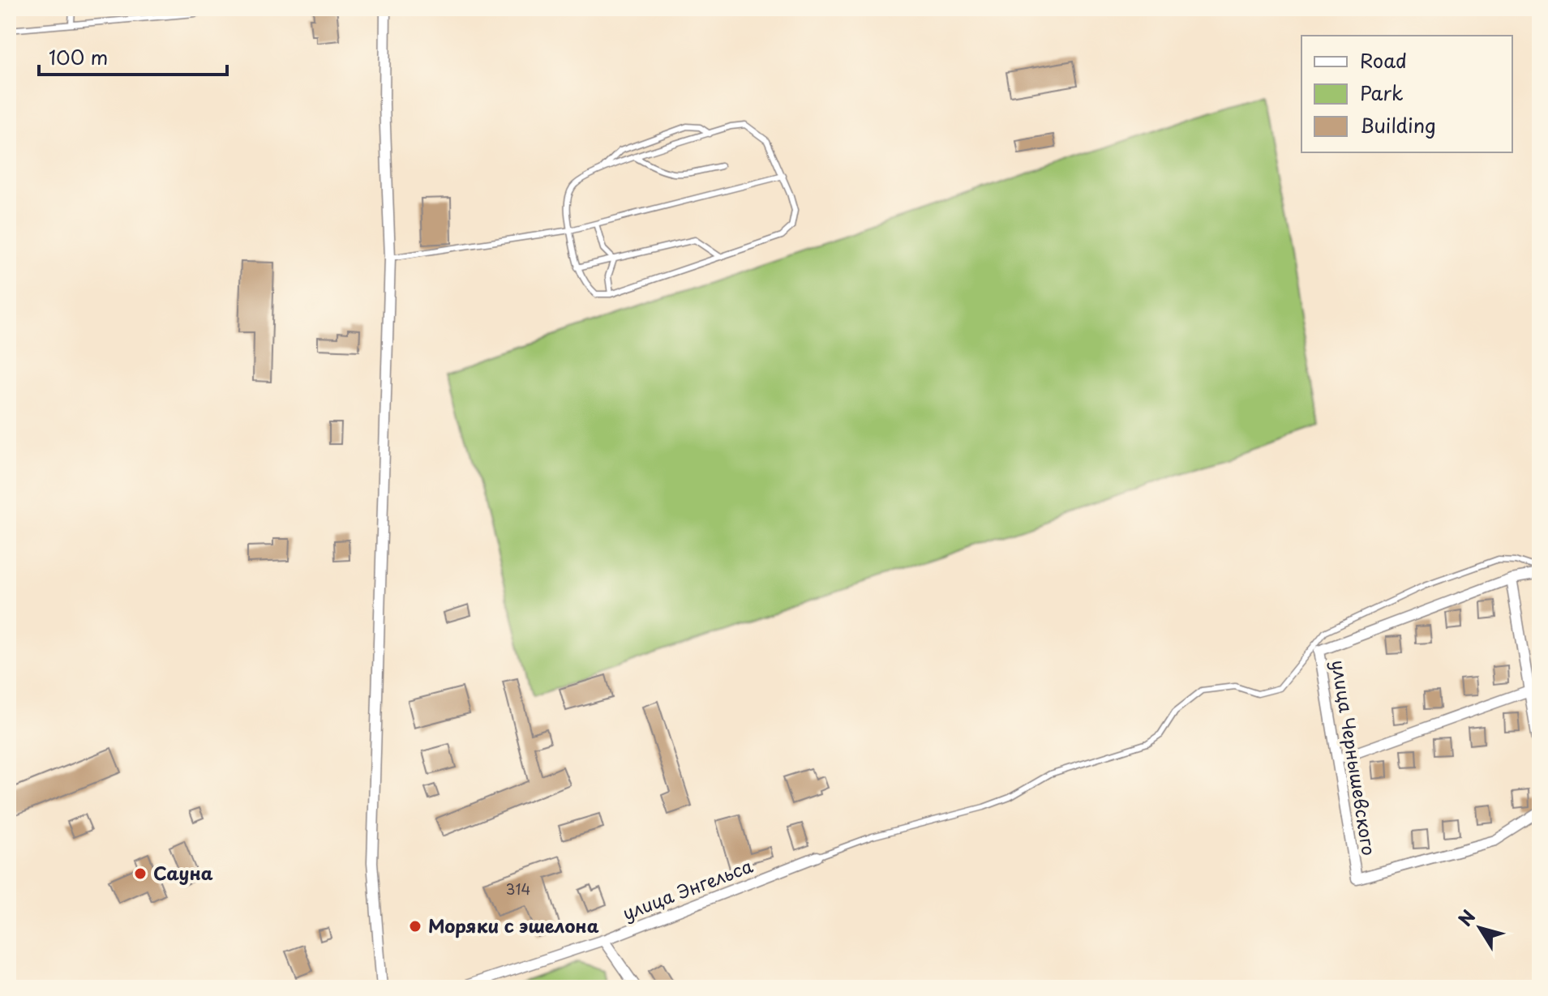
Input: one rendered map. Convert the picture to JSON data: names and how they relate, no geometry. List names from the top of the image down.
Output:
{
  "streets": {
    "street": ["улица Чернышевского", "улица Энгельса"]
  },
  "places": ["Сауна", "Моряки с эшелона"],
  "house_numbers": ["314"],
  "legend": ["Road", "Park", "Building"],
  "scale_bar": "100 m",
  "north": "top left"
}
